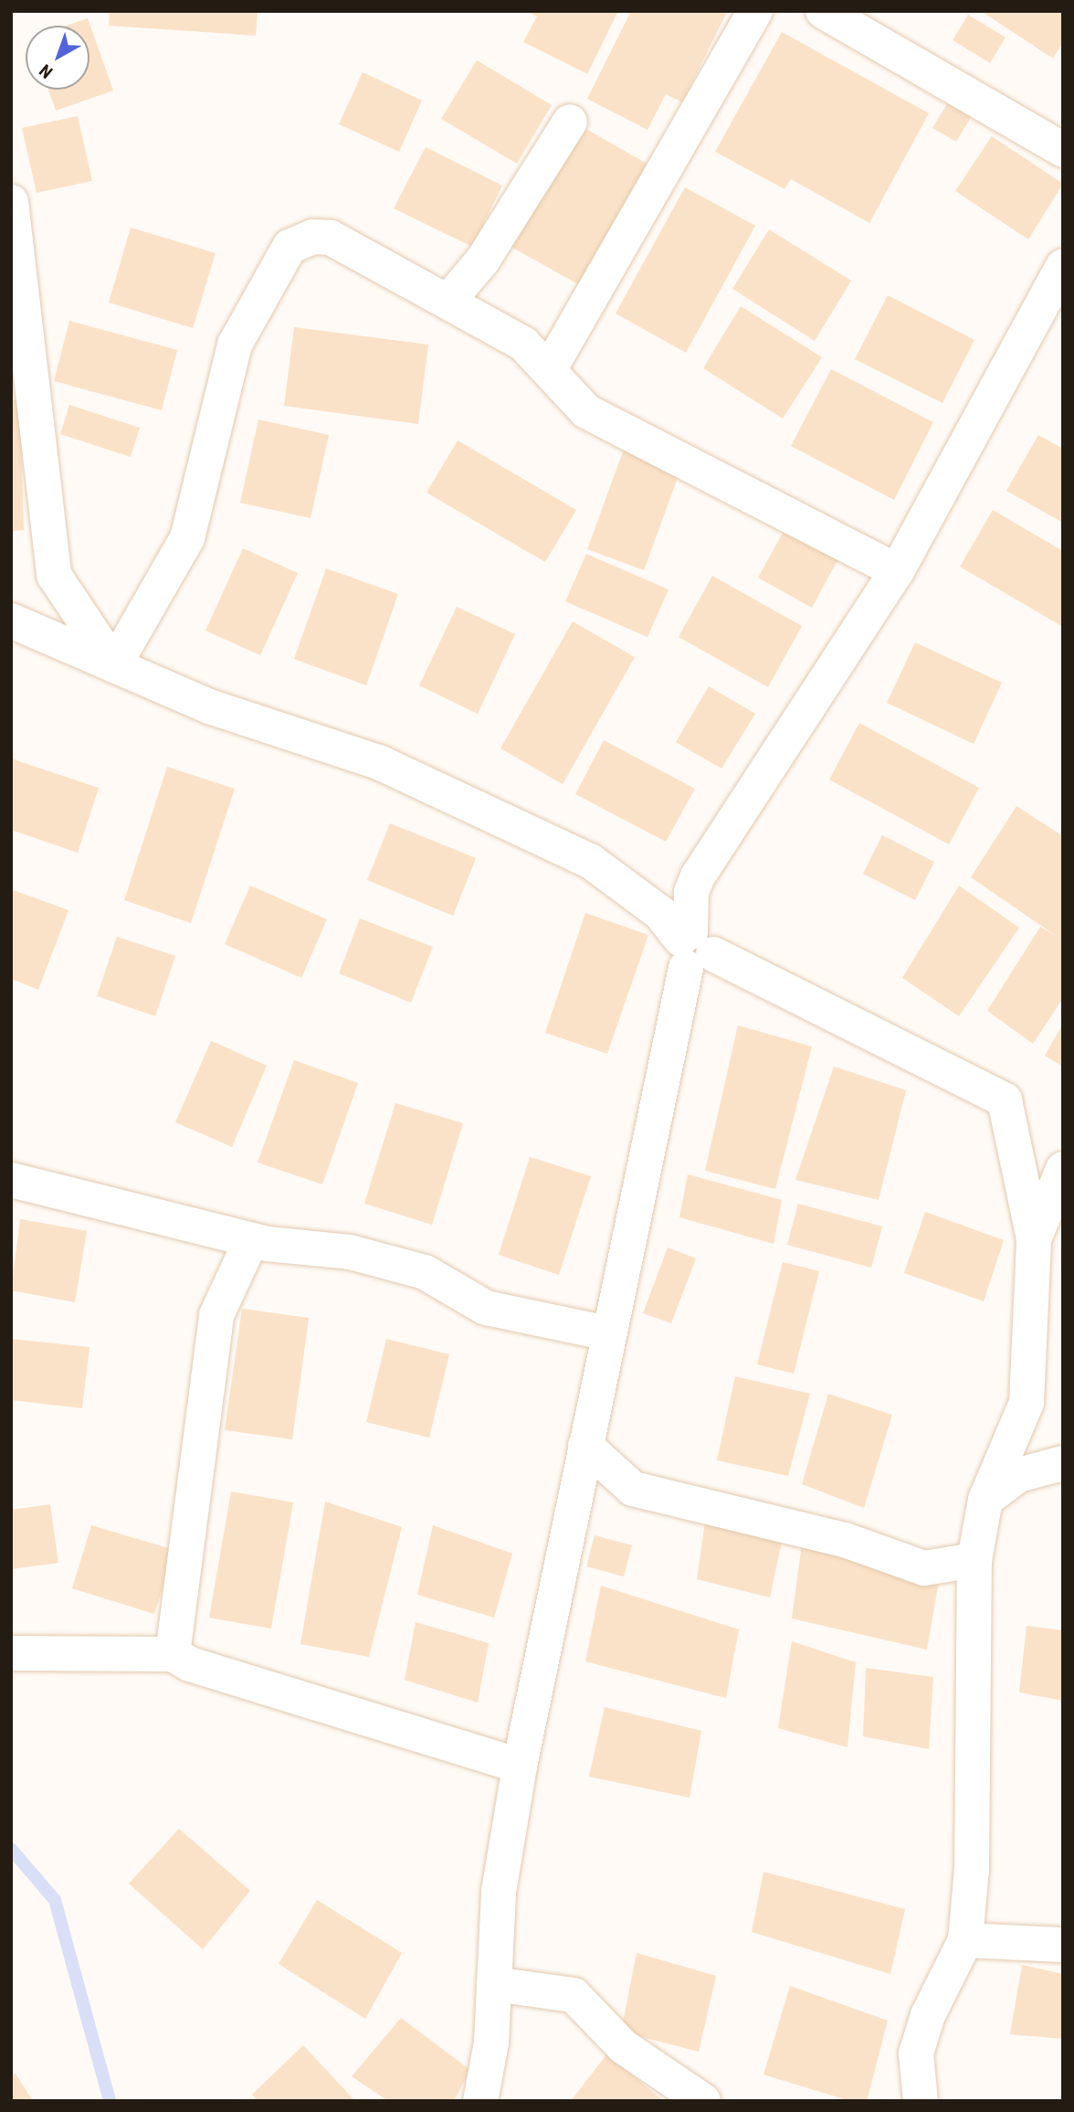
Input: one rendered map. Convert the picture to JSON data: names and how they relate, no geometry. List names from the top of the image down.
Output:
{
  "north": "bottom left"
}
